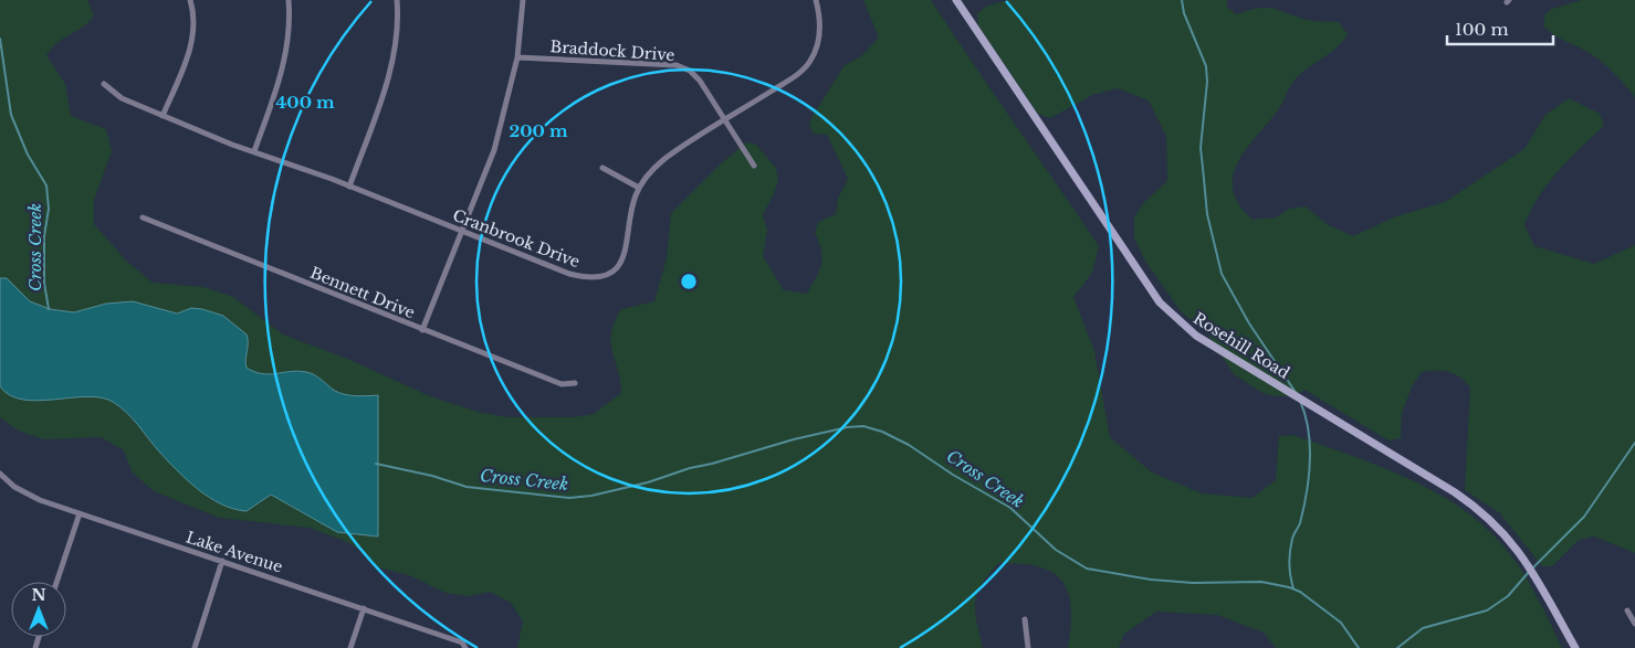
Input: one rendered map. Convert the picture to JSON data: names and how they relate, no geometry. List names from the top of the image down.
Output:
{
  "streets": {
    "main road": ["Rosehill Road"],
    "street": [
      "Braddock Drive",
      "Cranbrook Drive",
      "Bennett Drive",
      "Lake Avenue"
    ]
  },
  "crossings": [
    ["Braddock Drive", "Cranbrook Drive"]
  ],
  "water": ["Cross Creek"],
  "scale_bar": "100 m",
  "north": "top",
  "rings": ["400 m", "200 m"]
}
